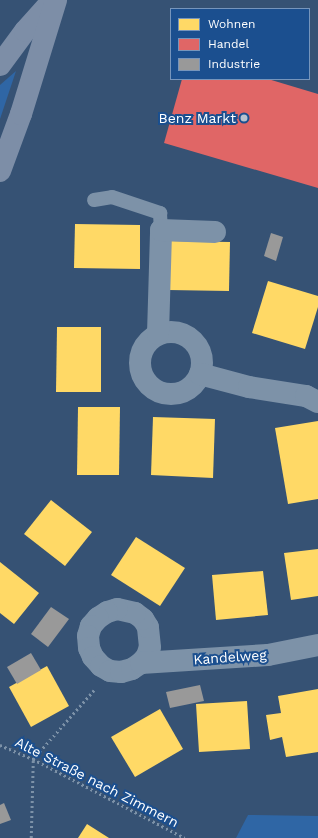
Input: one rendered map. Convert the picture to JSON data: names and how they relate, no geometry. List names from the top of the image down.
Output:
{
  "streets": {
    "street": ["Kandelweg"],
    "path": ["Alte Straße nach Zimmern"]
  },
  "places": ["Benz Markt"],
  "legend": ["Wohnen", "Handel", "Industrie"]
}
